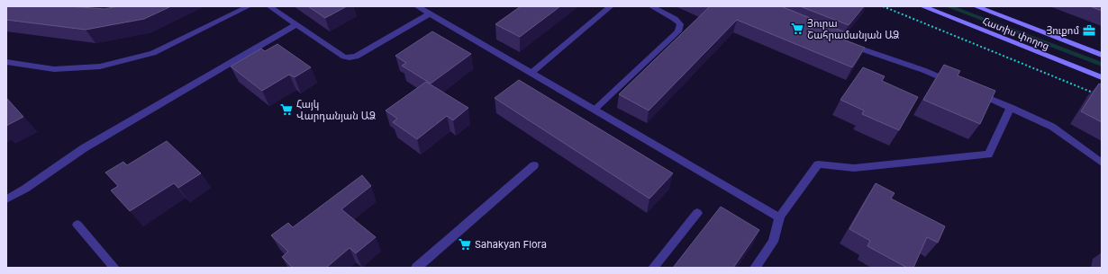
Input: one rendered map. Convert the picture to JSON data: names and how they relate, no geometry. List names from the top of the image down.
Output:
{
  "streets": {
    "main road": ["Հատիս փողոց"]
  },
  "places": {
    "supermarket": ["Յուրա Շահրամանյան ԱՁ", "Հայկ Վարդանյան ԱՁ", "Sahakyan Flora"],
    "office": ["Յուքոմ"]
  }
}
